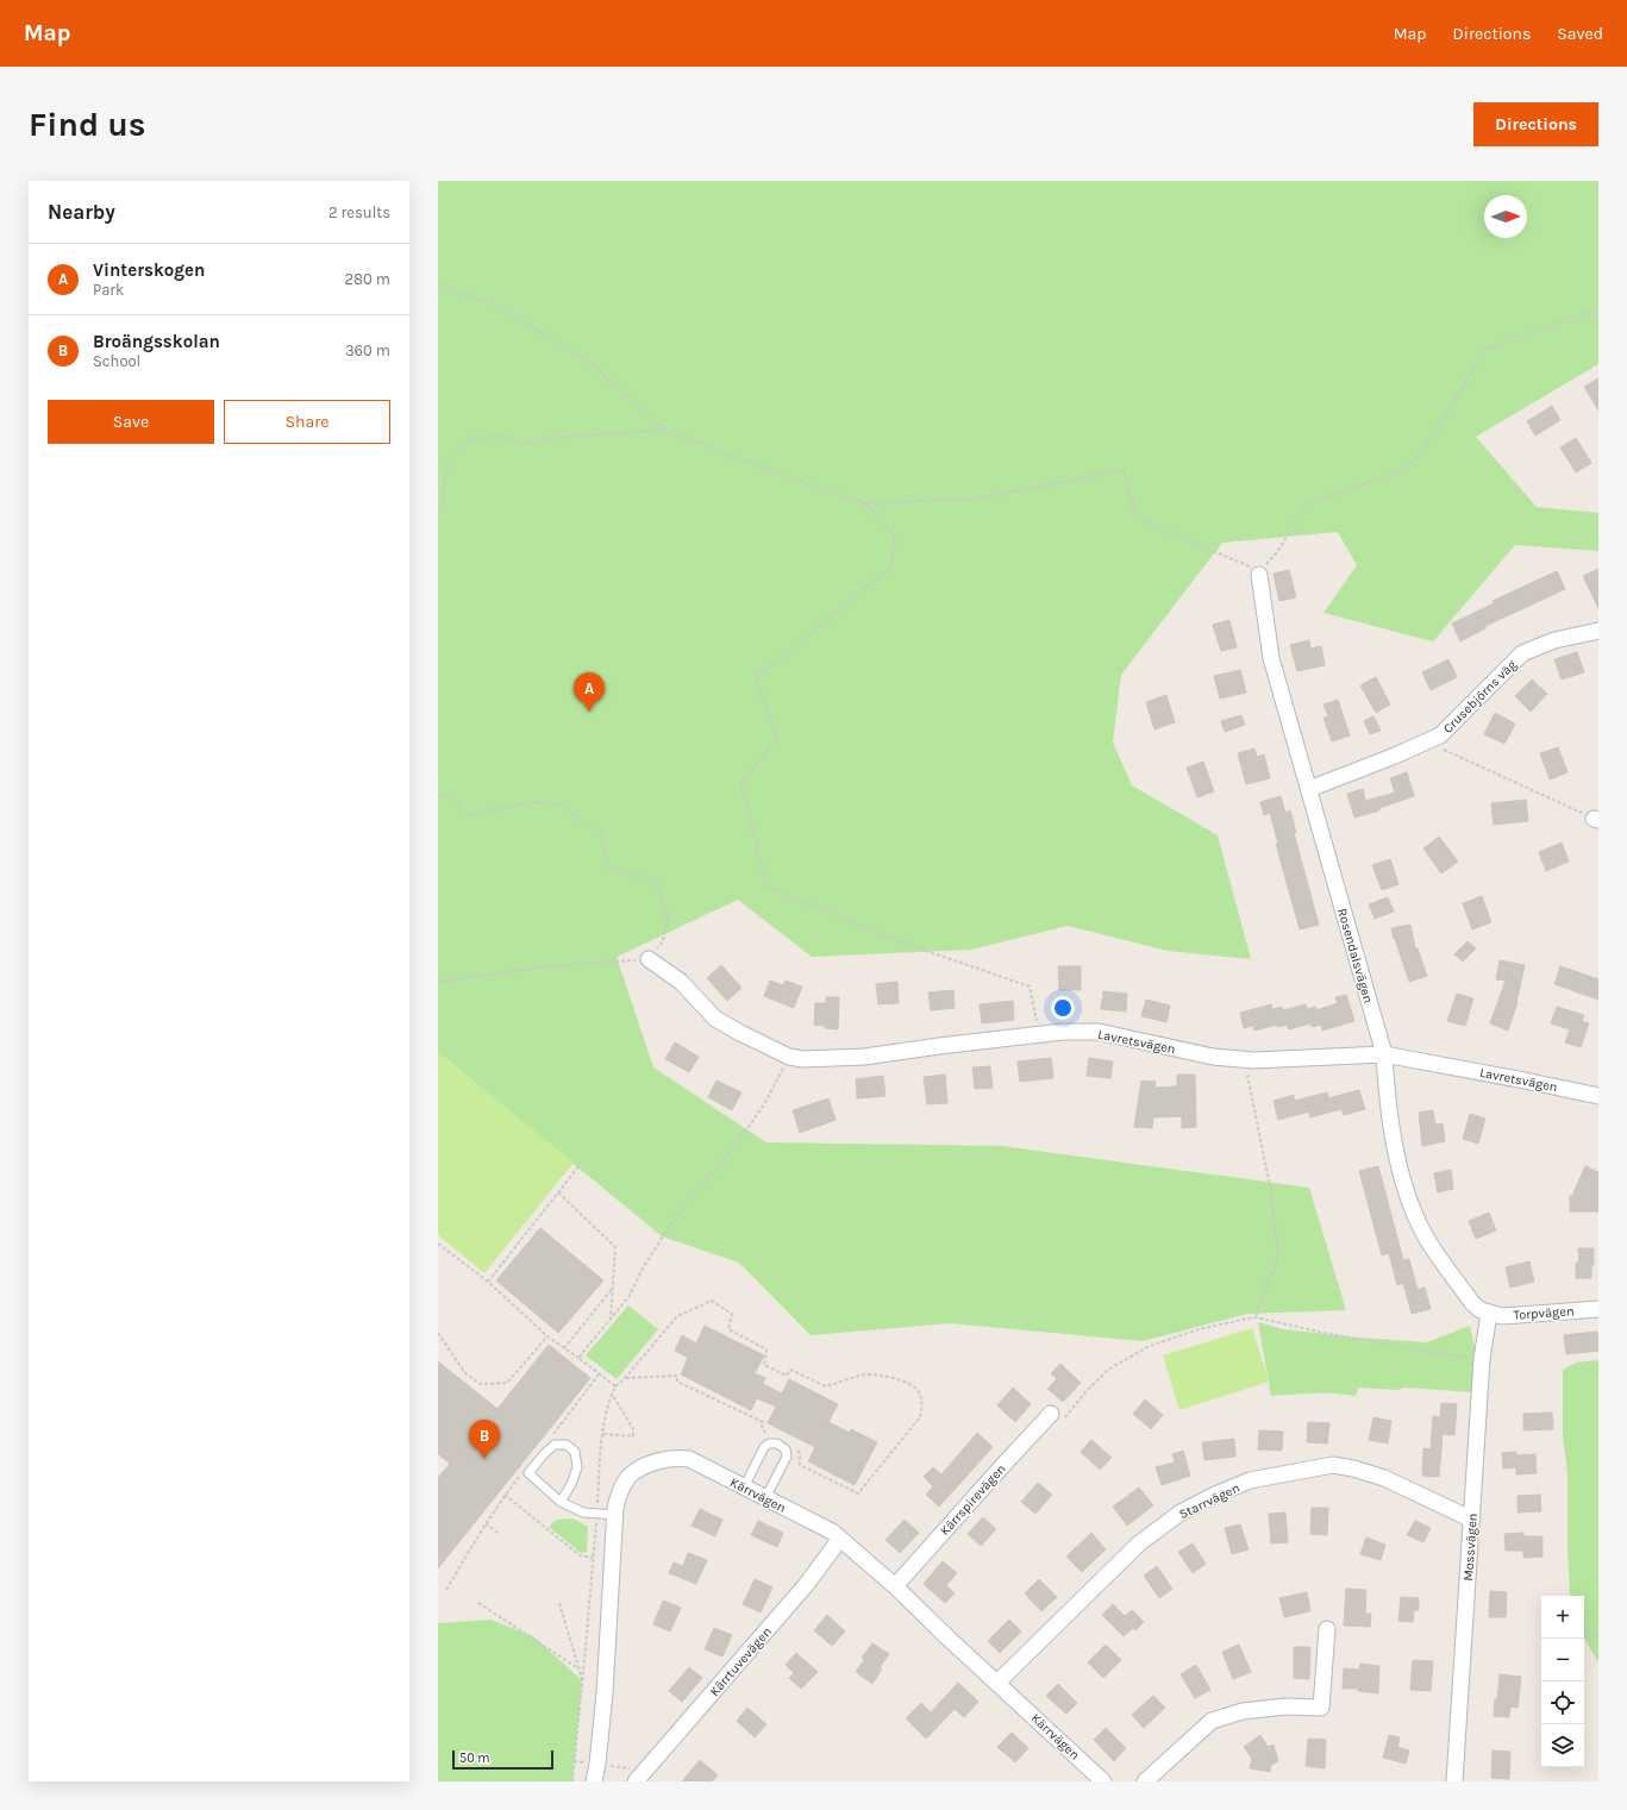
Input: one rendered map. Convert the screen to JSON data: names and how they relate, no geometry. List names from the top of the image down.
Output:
{
  "streets": {
    "street": [
      "Crusebjörns väg",
      "Rosendalsvägen",
      "Lavretsvägen",
      "Torpvägen",
      "Kärrvägen",
      "Kärrspirevägen",
      "Starrvägen",
      "Mossvägen",
      "Kärrtuvevägen"
    ]
  },
  "crossings": [
    ["Crusebjörns väg", "Rosendalsvägen"],
    ["Rosendalsvägen", "Lavretsvägen"],
    ["Rosendalsvägen", "Torpvägen"],
    ["Rosendalsvägen", "Mossvägen"],
    ["Torpvägen", "Mossvägen"],
    ["Kärrvägen", "Kärrspirevägen"],
    ["Kärrvägen", "Starrvägen"],
    ["Kärrvägen", "Kärrtuvevägen"],
    ["Starrvägen", "Mossvägen"]
  ],
  "scale_bar": "50 m",
  "north": "right",
  "page": {
    "header": "Map",
    "nav": ["Map", "Directions", "Saved"],
    "buttons": [
      "Directions",
      ["Save", "Share"]
    ],
    "title": "Find us",
    "heading": ["Nearby", "2 results"],
    "list": [
      {
        "mark": "A",
        "name": "Vinterskogen",
        "note": "Park",
        "value": "280 m"
      },
      {
        "mark": "B",
        "name": "Broängsskolan",
        "note": "School",
        "value": "360 m"
      }
    ],
    "pins": ["A", "B"],
    "map_buttons": ["+", "−"],
    "scale": "50 m"
  }
}
